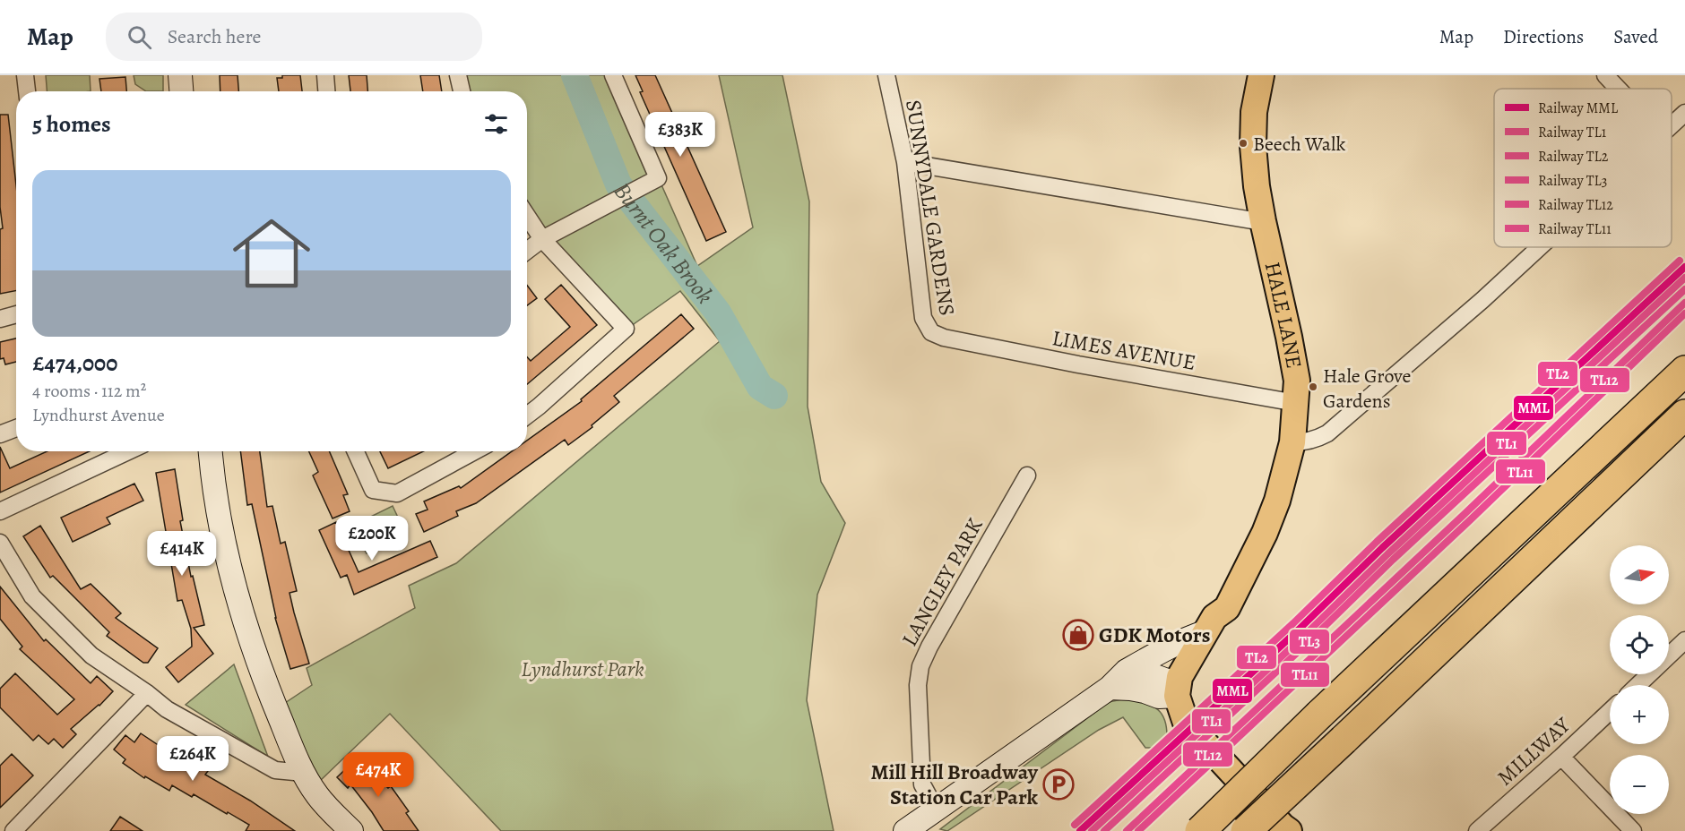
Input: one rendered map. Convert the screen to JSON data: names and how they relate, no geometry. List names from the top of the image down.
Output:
{
  "streets": {
    "main road": ["HALE LANE"],
    "street": [
      "SUNNYDALE GARDENS",
      "LIMES AVENUE",
      "LANGLEY PARK",
      "MILLWAY"
    ]
  },
  "crossings": [
    ["SUNNYDALE GARDENS", "LIMES AVENUE"],
    ["HALE LANE", "LIMES AVENUE"]
  ],
  "water": ["Burnt Oak Brook"],
  "parks": ["Lyndhurst Park"],
  "places": {
    "other": ["Beech Walk", "Hale Grove Gardens"],
    "shop": ["GDK Motors"],
    "parking": ["Mill Hill Broadway Station Car Park"]
  },
  "lines": [
    "rail line TL2",
    "rail line MML",
    "rail line TL1",
    "rail line TL3",
    "rail line TL12",
    "rail line TL11"
  ],
  "legend": [
    "Railway MML",
    "Railway TL1",
    "Railway TL2",
    "Railway TL3",
    "Railway TL12",
    "Railway TL11"
  ],
  "north": "right",
  "page": {
    "header": "Map",
    "search": "Search here",
    "nav": ["Map", "Directions", "Saved"],
    "heading": "5 homes",
    "price": [
      "£383K",
      "£200K",
      "£414K",
      "£264K",
      "£474K"
    ],
    "list": [
      {
        "name": "£474,000",
        "note": "4 rooms · 112 m² · Lyndhurst Avenue"
      }
    ],
    "map_buttons": ["+", "−"]
  }
}
